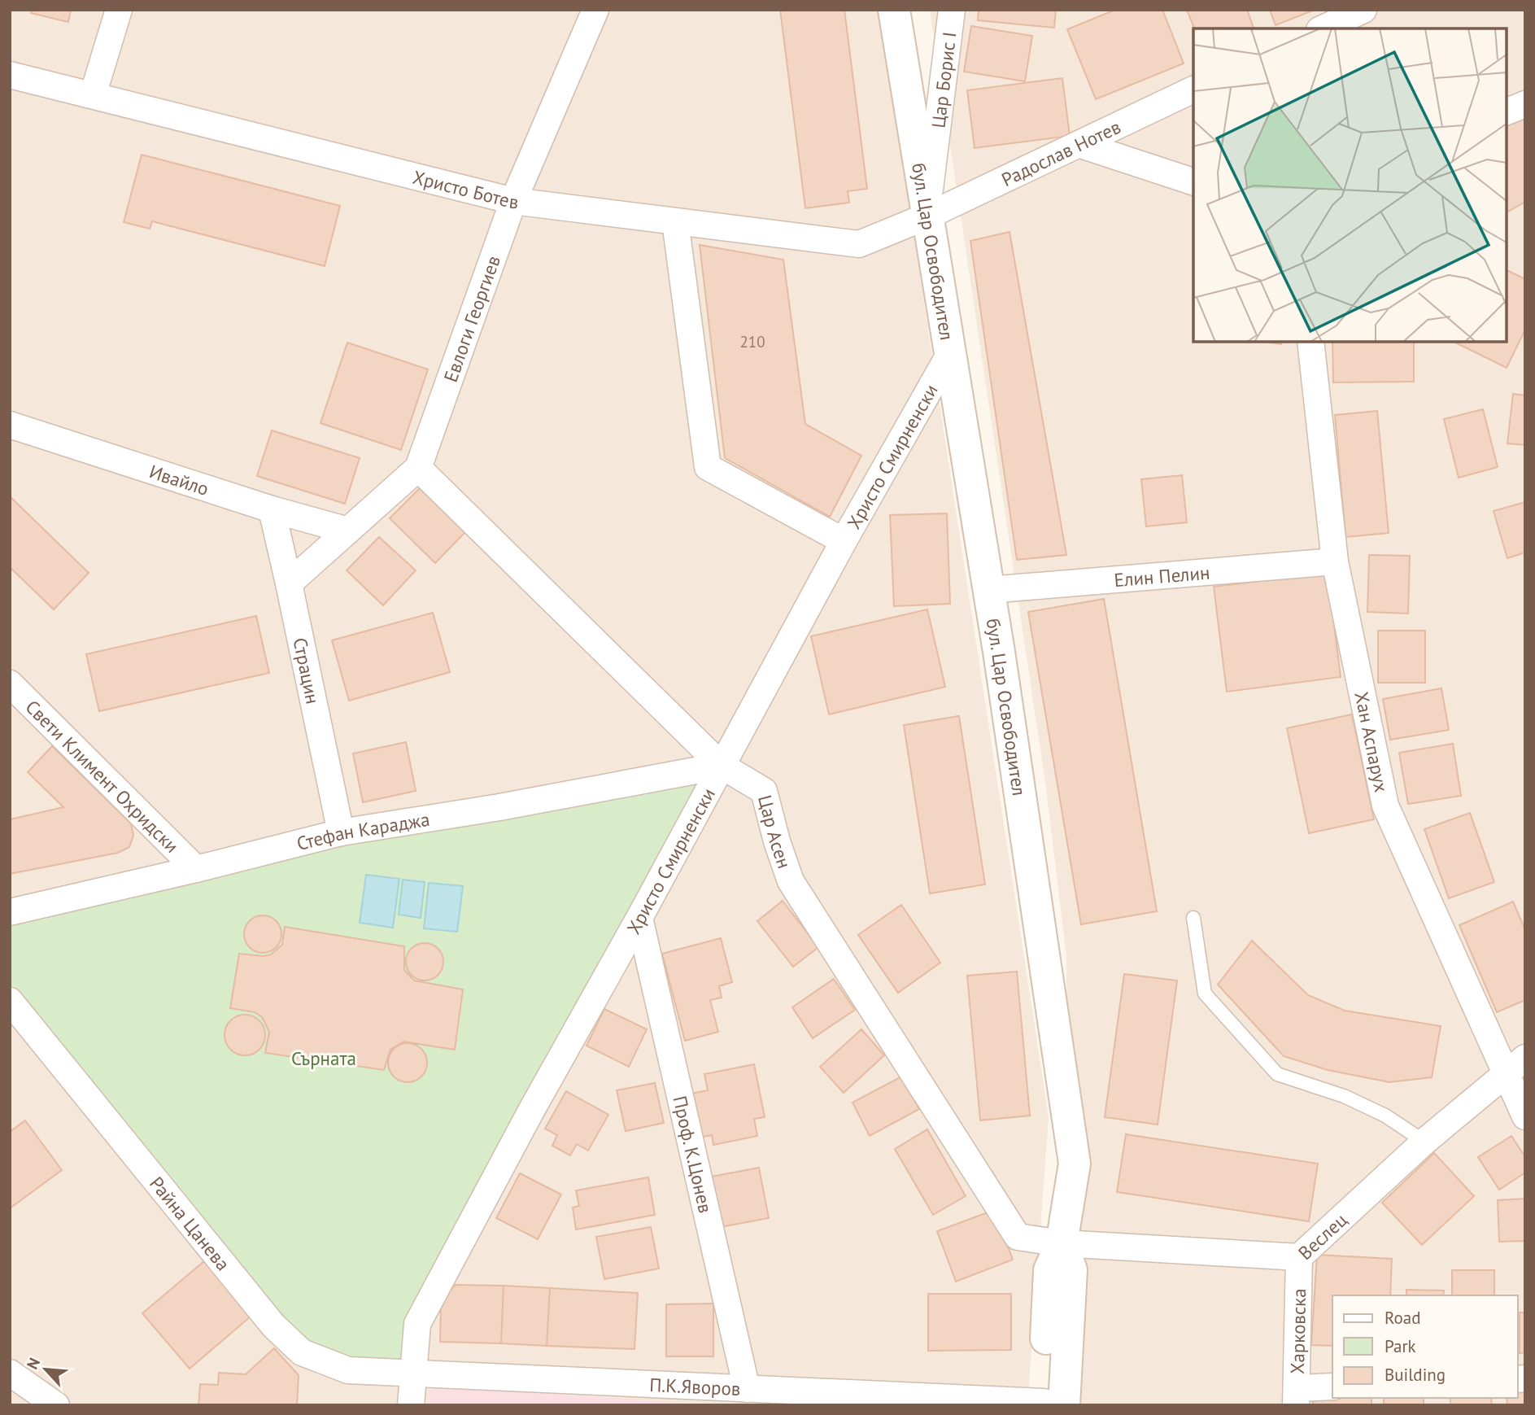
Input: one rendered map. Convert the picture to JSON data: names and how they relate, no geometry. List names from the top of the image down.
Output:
{
  "streets": {
    "main road": ["бул. Цар Освободител"],
    "street": [
      "Цар Борис I",
      "Радослав Нотев",
      "Христо Ботев",
      "Евлоги Георгиев",
      "Христо Смирненски",
      "Ивайло",
      "Елин Пелин",
      "Страцин",
      "Хан Аспарух",
      "Свети Климент Охридски",
      "Стефан Караджа",
      "Цар Асен",
      "Проф. К.Цонев",
      "Райна Цанева",
      "Веслец",
      "Харковска",
      "П.К.Яворов"
    ]
  },
  "crossings": [
    ["Цар Борис I", "Радослав Нотев"],
    ["Цар Борис I", "Христо Ботев"],
    ["Цар Борис I", "бул. Цар Освободител"],
    ["Радослав Нотев", "Христо Ботев"],
    ["Радослав Нотев", "бул. Цар Освободител"],
    ["Христо Ботев", "бул. Цар Освободител"],
    ["Христо Ботев", "Евлоги Георгиев"],
    ["бул. Цар Освободител", "Христо Смирненски"],
    ["бул. Цар Освободител", "Елин Пелин"],
    ["бул. Цар Освободител", "Цар Асен"],
    ["бул. Цар Освободител", "Веслец"],
    ["бул. Цар Освободител", "П.К.Яворов"],
    ["Евлоги Георгиев", "Ивайло"],
    ["Евлоги Георгиев", "Страцин"],
    ["Евлоги Георгиев", "Цар Асен"],
    ["Христо Смирненски", "Стефан Караджа"],
    ["Христо Смирненски", "Цар Асен"],
    ["Христо Смирненски", "Проф. К.Цонев"],
    ["Христо Смирненски", "Райна Цанева"],
    ["Христо Смирненски", "П.К.Яворов"],
    ["Ивайло", "Страцин"],
    ["Елин Пелин", "Хан Аспарух"],
    ["Страцин", "Стефан Караджа"],
    ["Хан Аспарух", "Веслец"],
    ["Свети Климент Охридски", "Стефан Караджа"],
    ["Стефан Караджа", "Цар Асен"],
    ["Цар Асен", "Веслец"],
    ["Проф. К.Цонев", "П.К.Яворов"],
    ["Райна Цанева", "П.К.Яворов"],
    ["Веслец", "Харковска"]
  ],
  "parks": ["Сърната"],
  "house_numbers": ["210"],
  "legend": ["Road", "Park", "Building"],
  "north": "top left"
}
